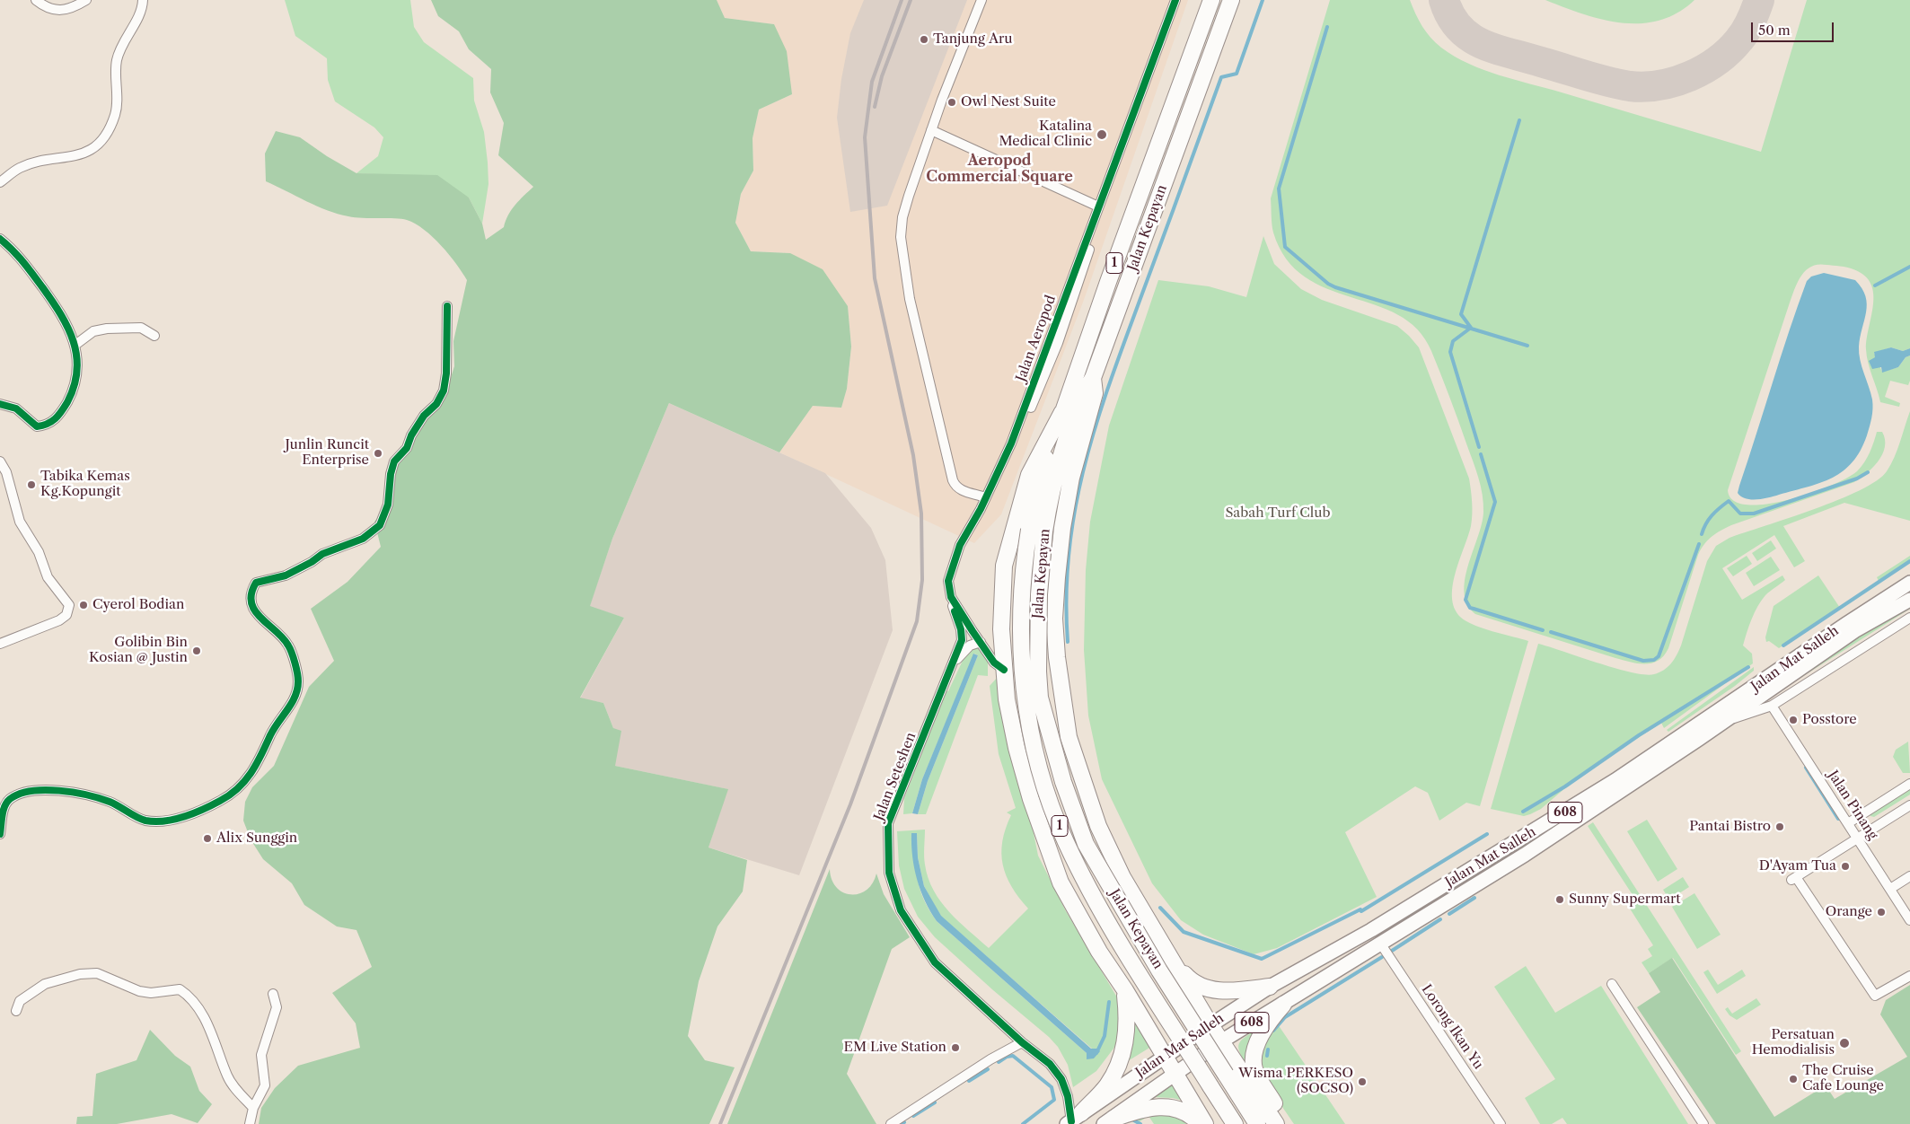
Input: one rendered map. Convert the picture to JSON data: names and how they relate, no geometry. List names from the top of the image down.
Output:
{
  "streets": {
    "highway": ["Jalan Kepayan", "1"],
    "main road": ["Jalan Mat Salleh", "608"],
    "street": [
      "Jalan Aeropod",
      "Jalan Seteshen",
      "Jalan Pinang",
      "Lorong Ikan Yu"
    ]
  },
  "crossings": [
    ["Jalan Aeropod", "Jalan Seteshen"],
    ["Jalan Mat Salleh", "Jalan Seteshen"],
    ["Jalan Mat Salleh", "Lorong Ikan Yu"]
  ],
  "districts": ["Aeropod Commercial Square"],
  "parks": ["Sabah Turf Club"],
  "places": [
    "Tanjung Aru",
    "Owl Nest Suite",
    "Katalina Medical Clinic",
    "Junlin Runcit Enterprise",
    "Tabika Kemas Kg.Kopungit",
    "Cyerol Bodian",
    "Golibin Bin Kosian @ Justin",
    "Posstore",
    "Pantai Bistro",
    "Alix Sunggin",
    "D'Ayam Tua",
    "Sunny Supermart",
    "Orange",
    "Persatuan Hemodialisis",
    "EM Live Station",
    "The Cruise Cafe Lounge",
    "Wisma PERKESO (SOCSO)"
  ],
  "scale_bar": "50 m"
}
